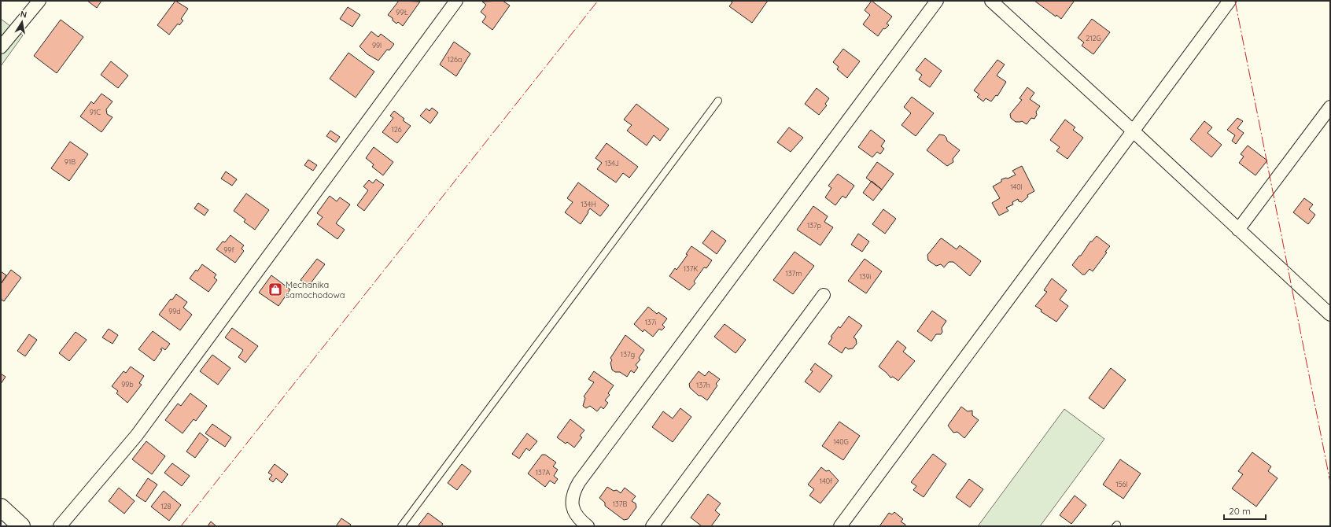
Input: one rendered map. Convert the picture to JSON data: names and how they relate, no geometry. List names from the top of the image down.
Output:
{
  "places": {
    "shop": ["Mechanika samochodowa"]
  },
  "house_numbers": [
    "99Ł",
    "212G",
    "99l",
    "126a",
    "91C",
    "126",
    "91B",
    "134J",
    "140l",
    "134H",
    "137p",
    "99f",
    "137K",
    "137m",
    "139i",
    "99d",
    "137i",
    "137g",
    "99b",
    "137h",
    "140G",
    "137A",
    "140f",
    "156I",
    "137B",
    "128"
  ],
  "scale_bar": "20 m",
  "north": "top"
}
